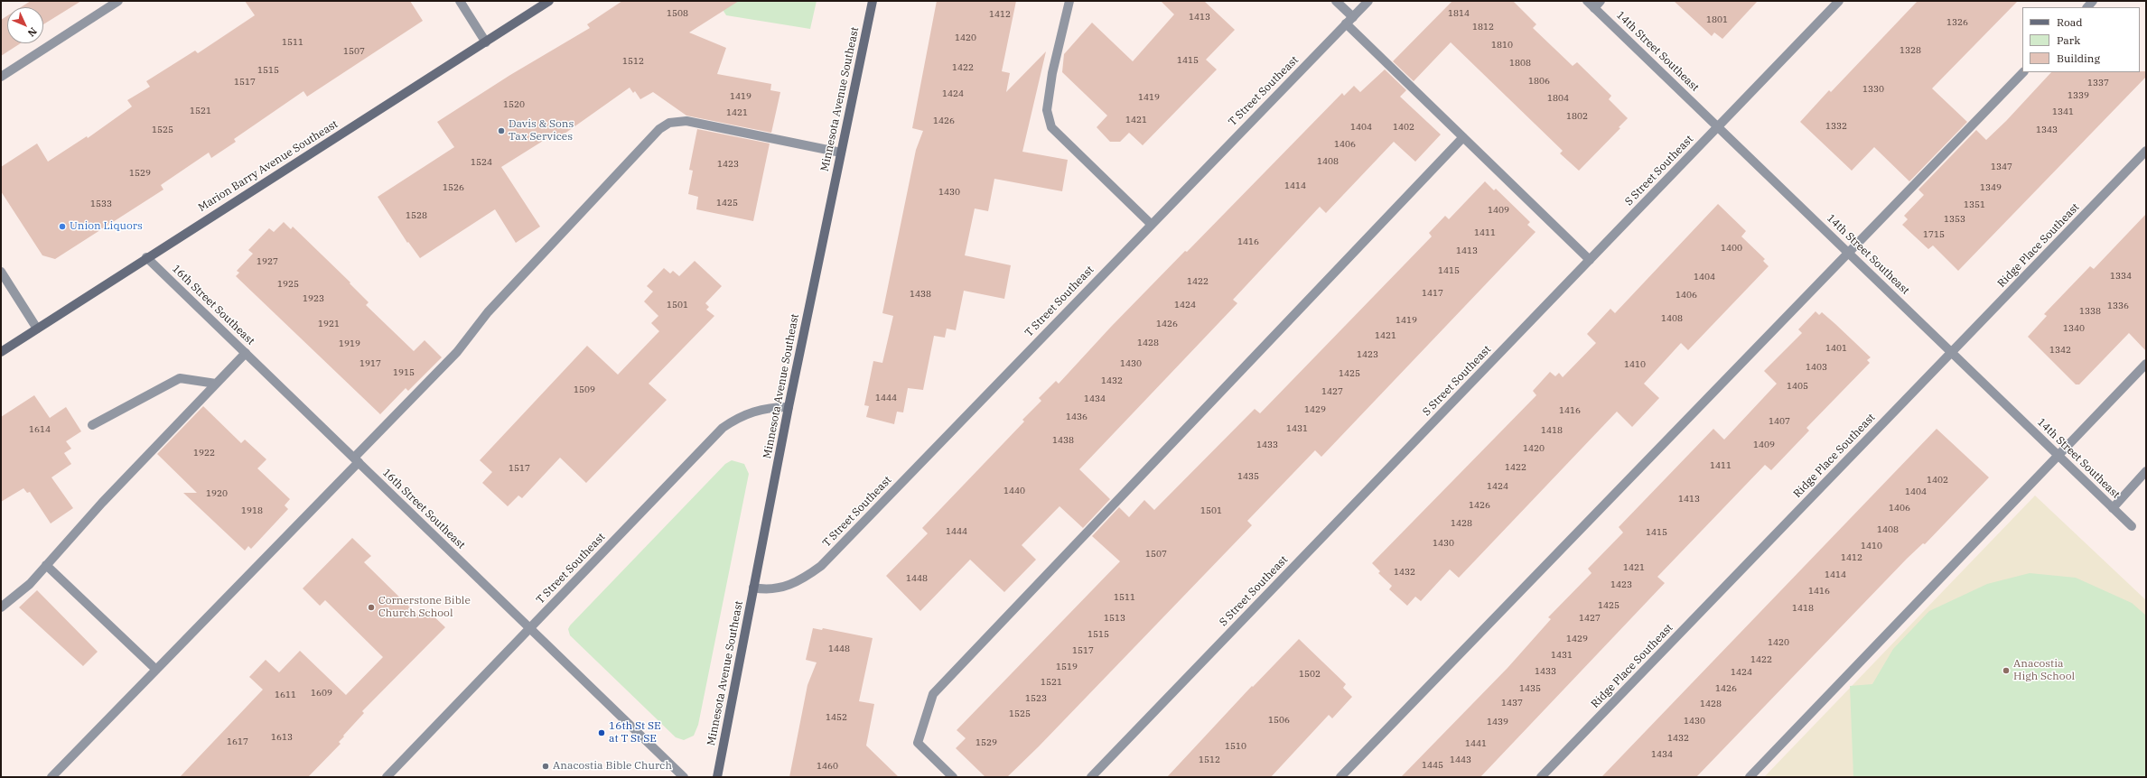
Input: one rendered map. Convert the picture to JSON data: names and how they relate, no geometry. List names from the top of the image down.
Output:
{
  "streets": {
    "main road": ["Minnesota Avenue Southeast", "Marion Barry Avenue Southeast"],
    "street": [
      "14th Street Southeast",
      "T Street Southeast",
      "S Street Southeast",
      "Ridge Place Southeast",
      "16th Street Southeast"
    ]
  },
  "crossings": [
    ["14th Street Southeast", "S Street Southeast"],
    ["14th Street Southeast", "Ridge Place Southeast"],
    ["T Street Southeast", "Minnesota Avenue Southeast"],
    ["T Street Southeast", "16th Street Southeast"],
    ["Marion Barry Avenue Southeast", "16th Street Southeast"]
  ],
  "places": [
    "Davis & Sons Tax Services",
    "Union Liquors",
    "Cornerstone Bible Church School",
    "Anacostia High School",
    "16th St SE at T St SE",
    "Anacostia Bible Church"
  ],
  "house_numbers": [
    "1508",
    "1814",
    "1412",
    "1413",
    "1801",
    "1326",
    "1812",
    "1420",
    "1511",
    "1810",
    "1328",
    "1507",
    "1415",
    "1512",
    "1808",
    "1422",
    "1515",
    "1806",
    "1517",
    "1337",
    "1330",
    "1424",
    "1339",
    "1419",
    "1419",
    "1804",
    "1520",
    "1521",
    "1341",
    "1421",
    "1802",
    "1421",
    "1426",
    "1332",
    "1404",
    "1402",
    "1525",
    "1343",
    "1406",
    "1408",
    "1524",
    "1423",
    "1347",
    "1529",
    "1414",
    "1526",
    "1349",
    "1430",
    "1425",
    "1533",
    "1351",
    "1409",
    "1528",
    "1353",
    "1411",
    "1715",
    "1416",
    "1400",
    "1413",
    "1927",
    "1415",
    "1334",
    "1404",
    "1422",
    "1925",
    "1417",
    "1438",
    "1406",
    "1923",
    "1501",
    "1424",
    "1336",
    "1338",
    "1408",
    "1419",
    "1921",
    "1426",
    "1340",
    "1421",
    "1428",
    "1919",
    "1401",
    "1342",
    "1423",
    "1917",
    "1430",
    "1410",
    "1403",
    "1915",
    "1425",
    "1432",
    "1405",
    "1509",
    "1427",
    "1444",
    "1434",
    "1429",
    "1416",
    "1436",
    "1407",
    "1431",
    "1614",
    "1418",
    "1438",
    "1433",
    "1409",
    "1420",
    "1922",
    "1411",
    "1422",
    "1517",
    "1435",
    "1402",
    "1424",
    "1440",
    "1404",
    "1920",
    "1413",
    "1426",
    "1406",
    "1918",
    "1501",
    "1428",
    "1408",
    "1444",
    "1415",
    "1430",
    "1410",
    "1507",
    "1412",
    "1421",
    "1432",
    "1414",
    "1448",
    "1423",
    "1416",
    "1511",
    "1425",
    "1418",
    "1513",
    "1427",
    "1515",
    "1429",
    "1420",
    "1448",
    "1517",
    "1431",
    "1422",
    "1519",
    "1433",
    "1424",
    "1502",
    "1521",
    "1435",
    "1426",
    "1609",
    "1611",
    "1523",
    "1437",
    "1428",
    "1525",
    "1452",
    "1506",
    "1430",
    "1439",
    "1613",
    "1432",
    "1617",
    "1529",
    "1441",
    "1510",
    "1434",
    "1512",
    "1443",
    "1445",
    "1460"
  ],
  "legend": ["Road", "Park", "Building"],
  "north": "bottom right"
}
